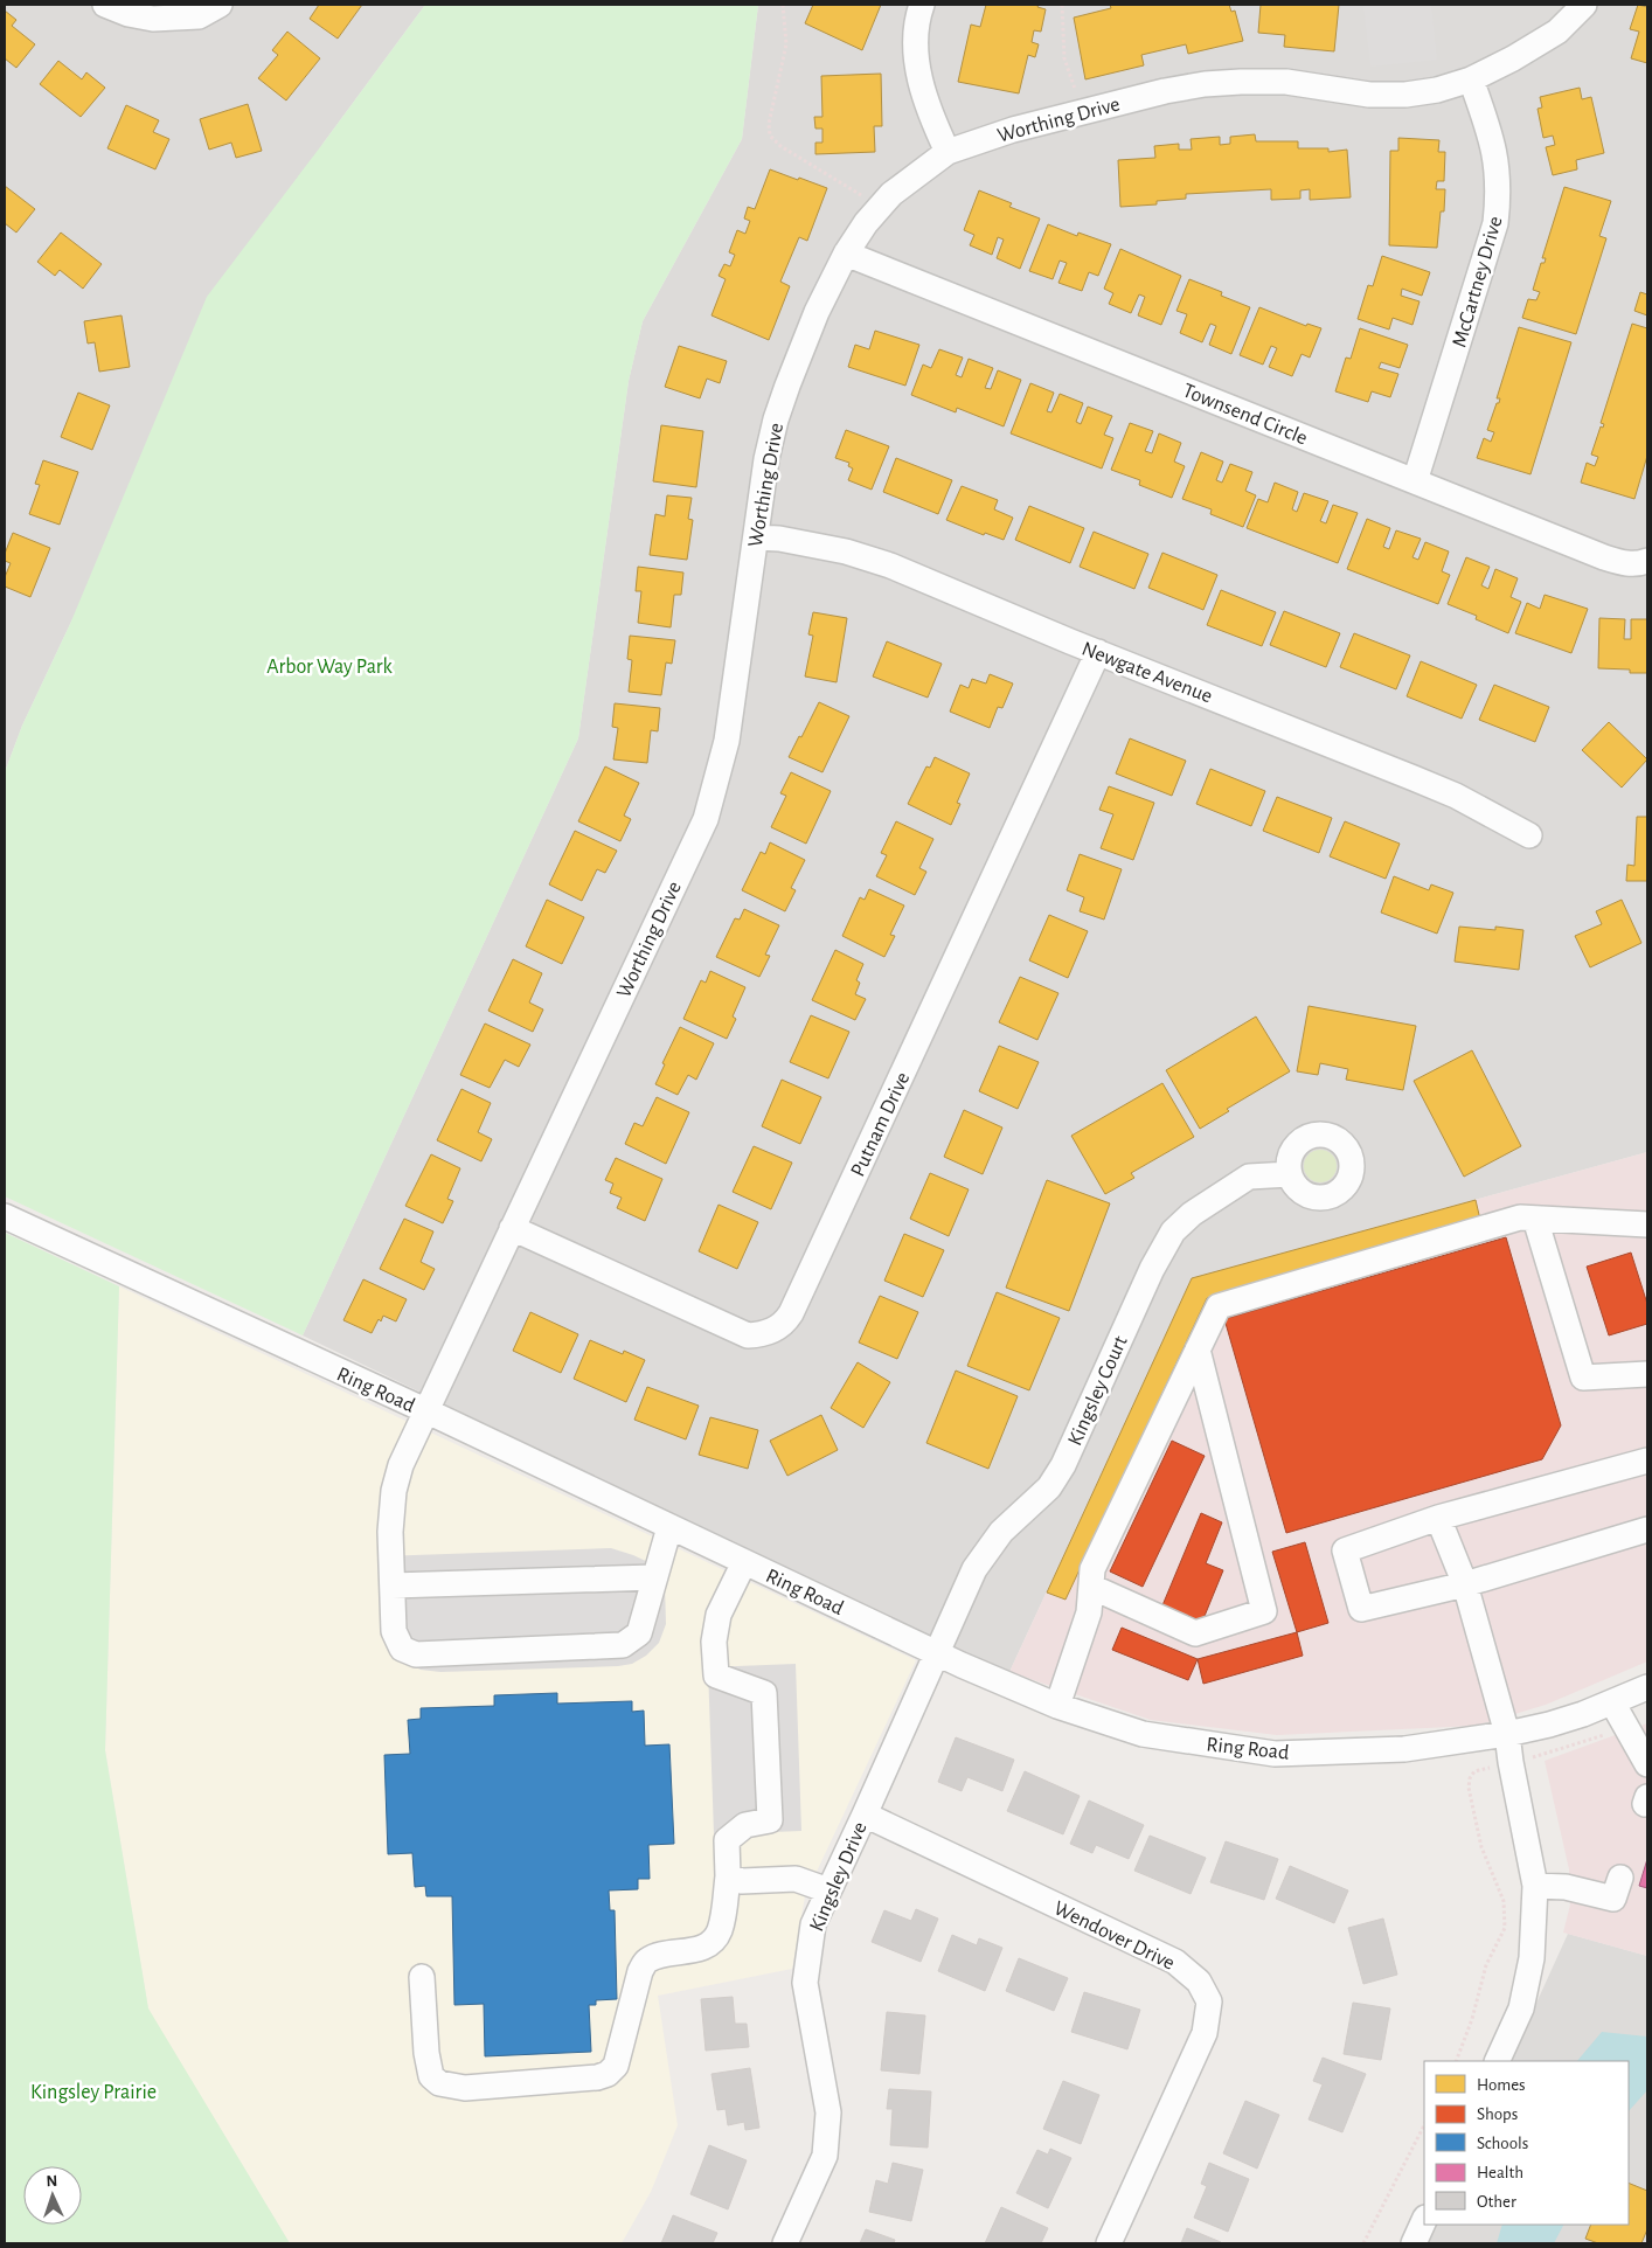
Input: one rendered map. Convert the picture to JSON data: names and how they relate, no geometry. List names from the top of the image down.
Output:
{
  "streets": {
    "street": [
      "Worthing Drive",
      "McCartney Drive",
      "Townsend Circle",
      "Newgate Avenue",
      "Putnam Drive",
      "Ring Road",
      "Kingsley Court",
      "Kingsley Drive",
      "Wendover Drive"
    ]
  },
  "crossings": [
    ["Worthing Drive", "McCartney Drive"],
    ["Worthing Drive", "Townsend Circle"],
    ["Worthing Drive", "Newgate Avenue"],
    ["Worthing Drive", "Putnam Drive"],
    ["Worthing Drive", "Ring Road"],
    ["McCartney Drive", "Townsend Circle"],
    ["Newgate Avenue", "Putnam Drive"],
    ["Ring Road", "Kingsley Court"],
    ["Ring Road", "Kingsley Drive"],
    ["Kingsley Court", "Kingsley Drive"],
    ["Kingsley Drive", "Wendover Drive"]
  ],
  "parks": ["Arbor Way Park", "Kingsley Prairie"],
  "legend": [
    "Homes",
    "Shops",
    "Schools",
    "Health",
    "Other"
  ],
  "north": "top"
}
